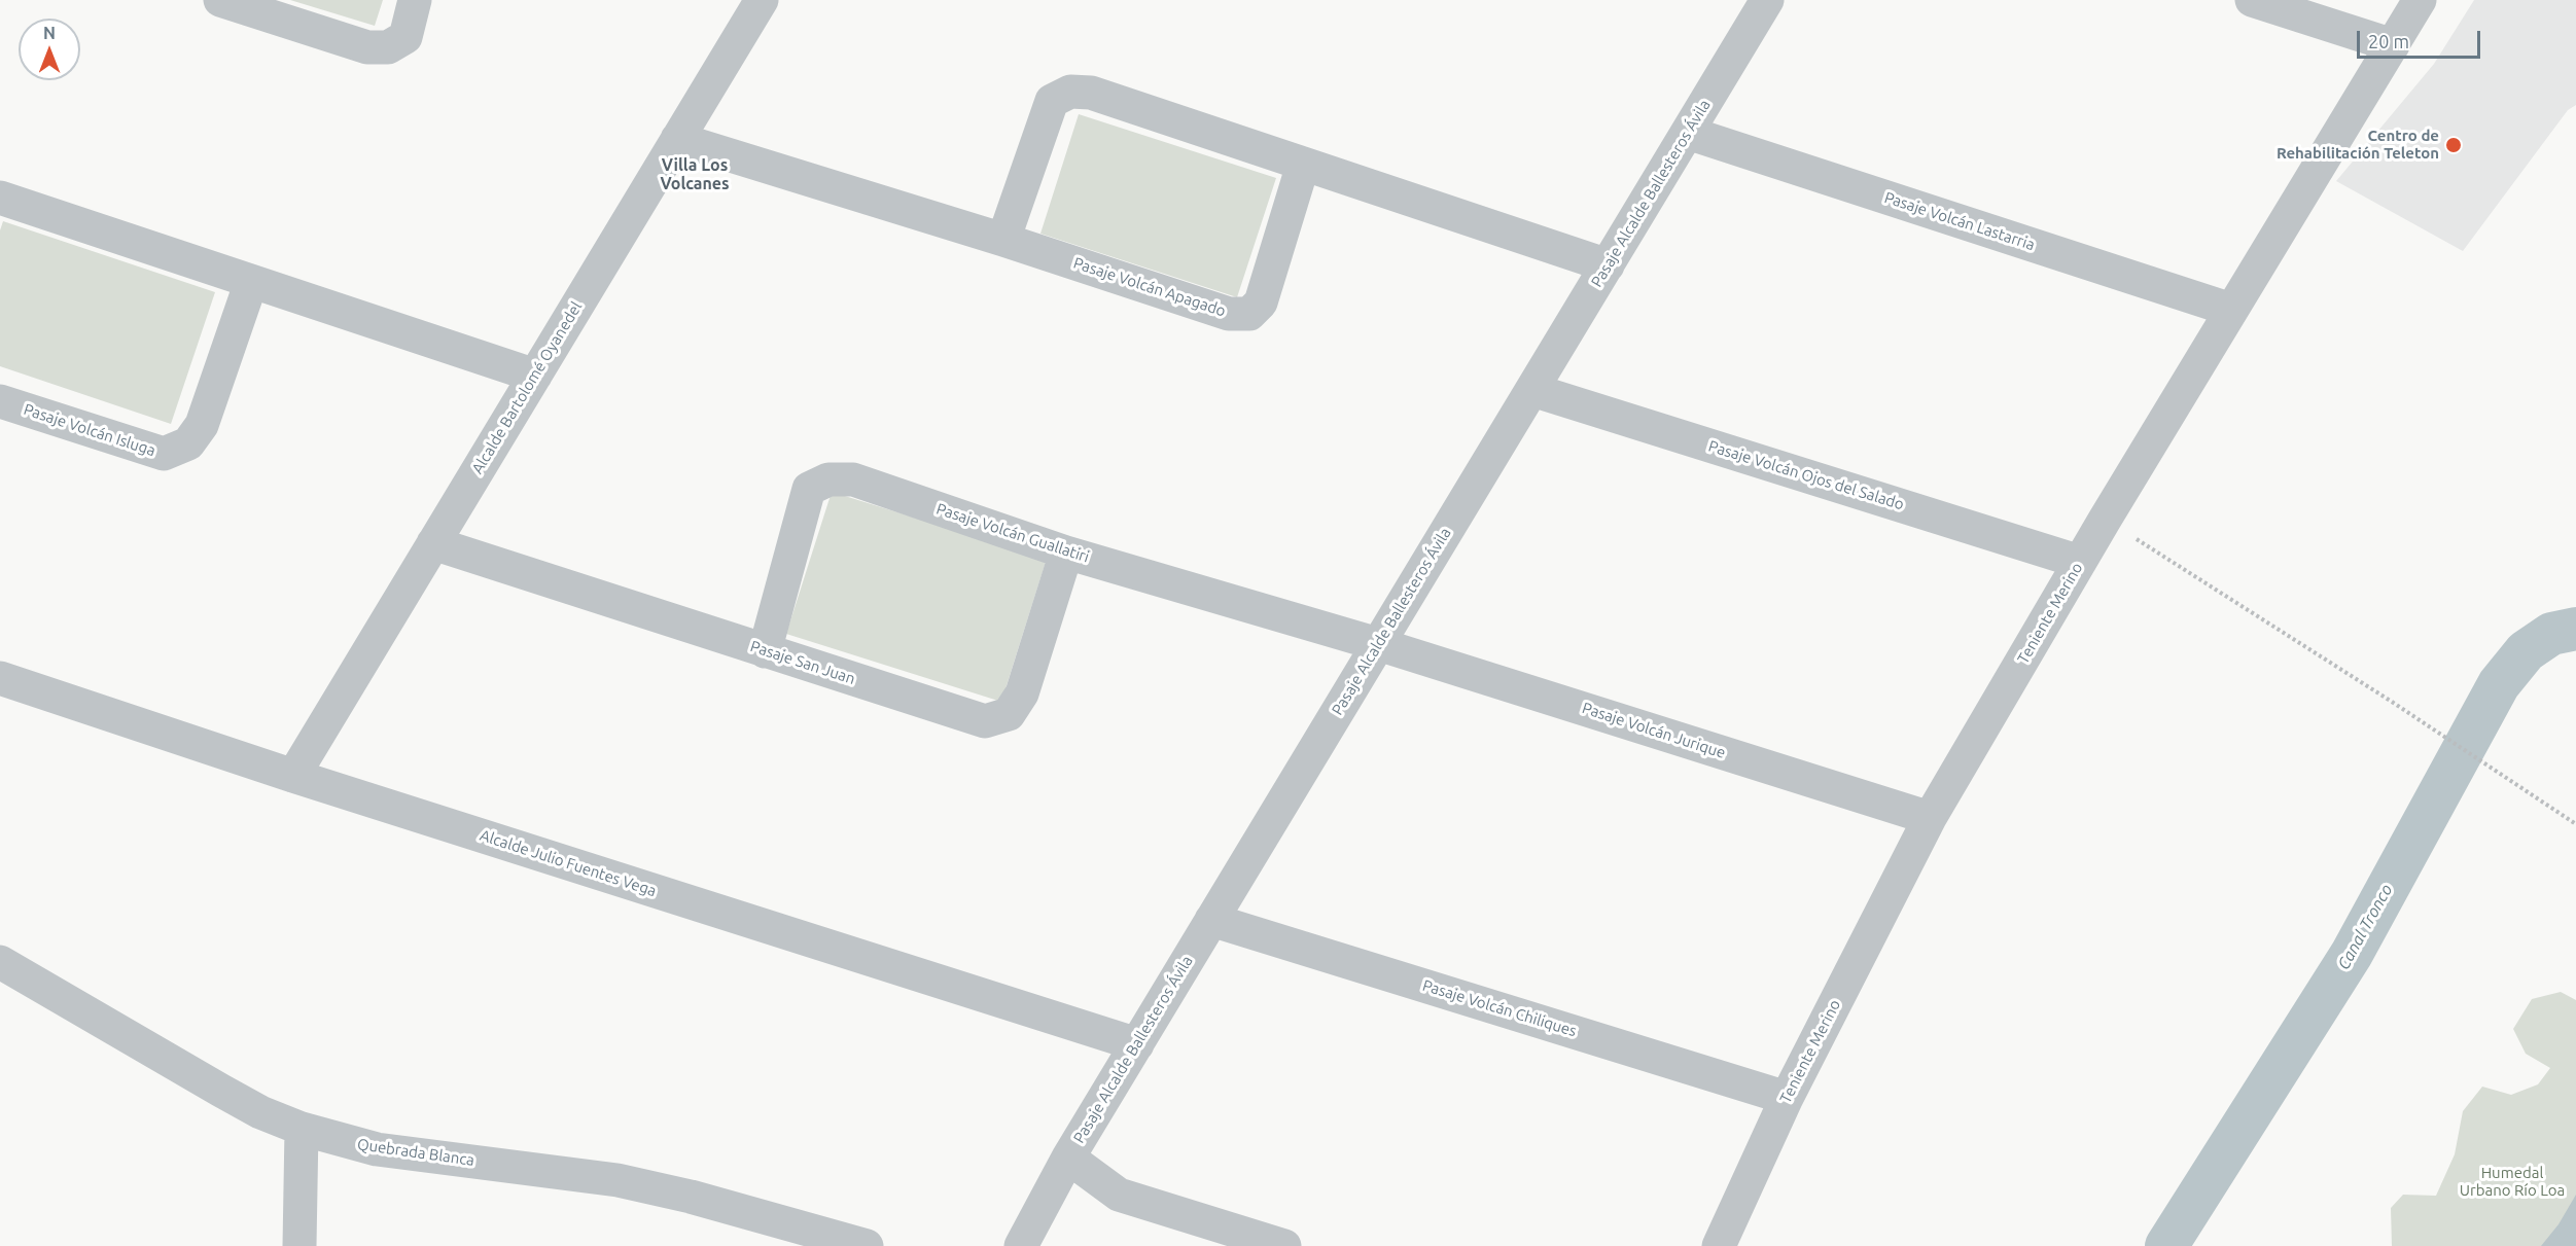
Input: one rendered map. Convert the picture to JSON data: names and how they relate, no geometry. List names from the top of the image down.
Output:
{
  "streets": {
    "street": [
      "Pasaje Alcalde Ballesteros Ávila",
      "Pasaje Volcán Lastarria",
      "Pasaje Volcán Apagado",
      "Alcalde Bartolomé Oyanedel",
      "Pasaje Volcán Isluga",
      "Pasaje Volcán Ojos del Salado",
      "Pasaje Volcán Guallatiri",
      "Teniente Merino",
      "Pasaje San Juan",
      "Pasaje Volcán Jurique",
      "Alcalde Julio Fuentes Vega",
      "Pasaje Volcán Chiliques",
      "Quebrada Blanca"
    ]
  },
  "crossings": [
    ["Pasaje Alcalde Ballesteros Ávila", "Pasaje Volcán Lastarria"],
    ["Pasaje Alcalde Ballesteros Ávila", "Pasaje Volcán Ojos del Salado"],
    ["Pasaje Alcalde Ballesteros Ávila", "Pasaje Volcán Guallatiri"],
    ["Pasaje Alcalde Ballesteros Ávila", "Pasaje Volcán Jurique"],
    ["Pasaje Alcalde Ballesteros Ávila", "Alcalde Julio Fuentes Vega"],
    ["Pasaje Alcalde Ballesteros Ávila", "Pasaje Volcán Chiliques"],
    ["Pasaje Volcán Lastarria", "Teniente Merino"],
    ["Pasaje Volcán Apagado", "Alcalde Bartolomé Oyanedel"],
    ["Alcalde Bartolomé Oyanedel", "Pasaje San Juan"],
    ["Alcalde Bartolomé Oyanedel", "Alcalde Julio Fuentes Vega"],
    ["Pasaje Volcán Ojos del Salado", "Teniente Merino"],
    ["Pasaje Volcán Guallatiri", "Pasaje San Juan"],
    ["Pasaje Volcán Guallatiri", "Pasaje Volcán Jurique"],
    ["Teniente Merino", "Pasaje Volcán Jurique"],
    ["Teniente Merino", "Pasaje Volcán Chiliques"]
  ],
  "districts": ["Villa Los Volcanes"],
  "water": ["Canal Tronco"],
  "parks": ["Humedal Urbano Río Loa"],
  "places": ["Centro de Rehabilitación Teleton"],
  "scale_bar": "20 m",
  "north": "top"
}
